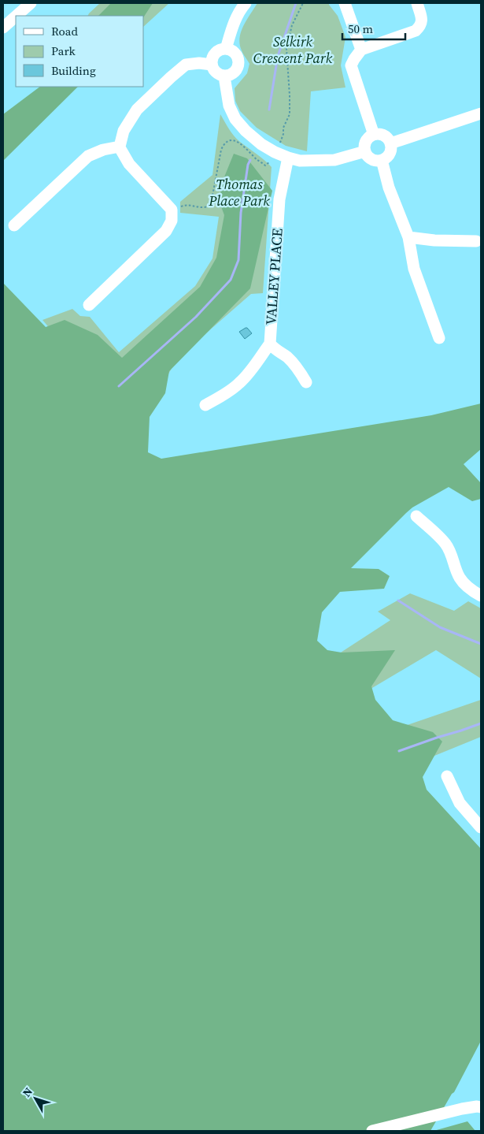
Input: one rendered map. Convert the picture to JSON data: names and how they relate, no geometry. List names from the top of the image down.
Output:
{
  "streets": {
    "street": ["VALLEY PLACE"]
  },
  "parks": ["Selkirk Crescent Park", "Thomas Place Park"],
  "legend": ["Road", "Park", "Building"],
  "scale_bar": "50 m",
  "north": "top left"
}
